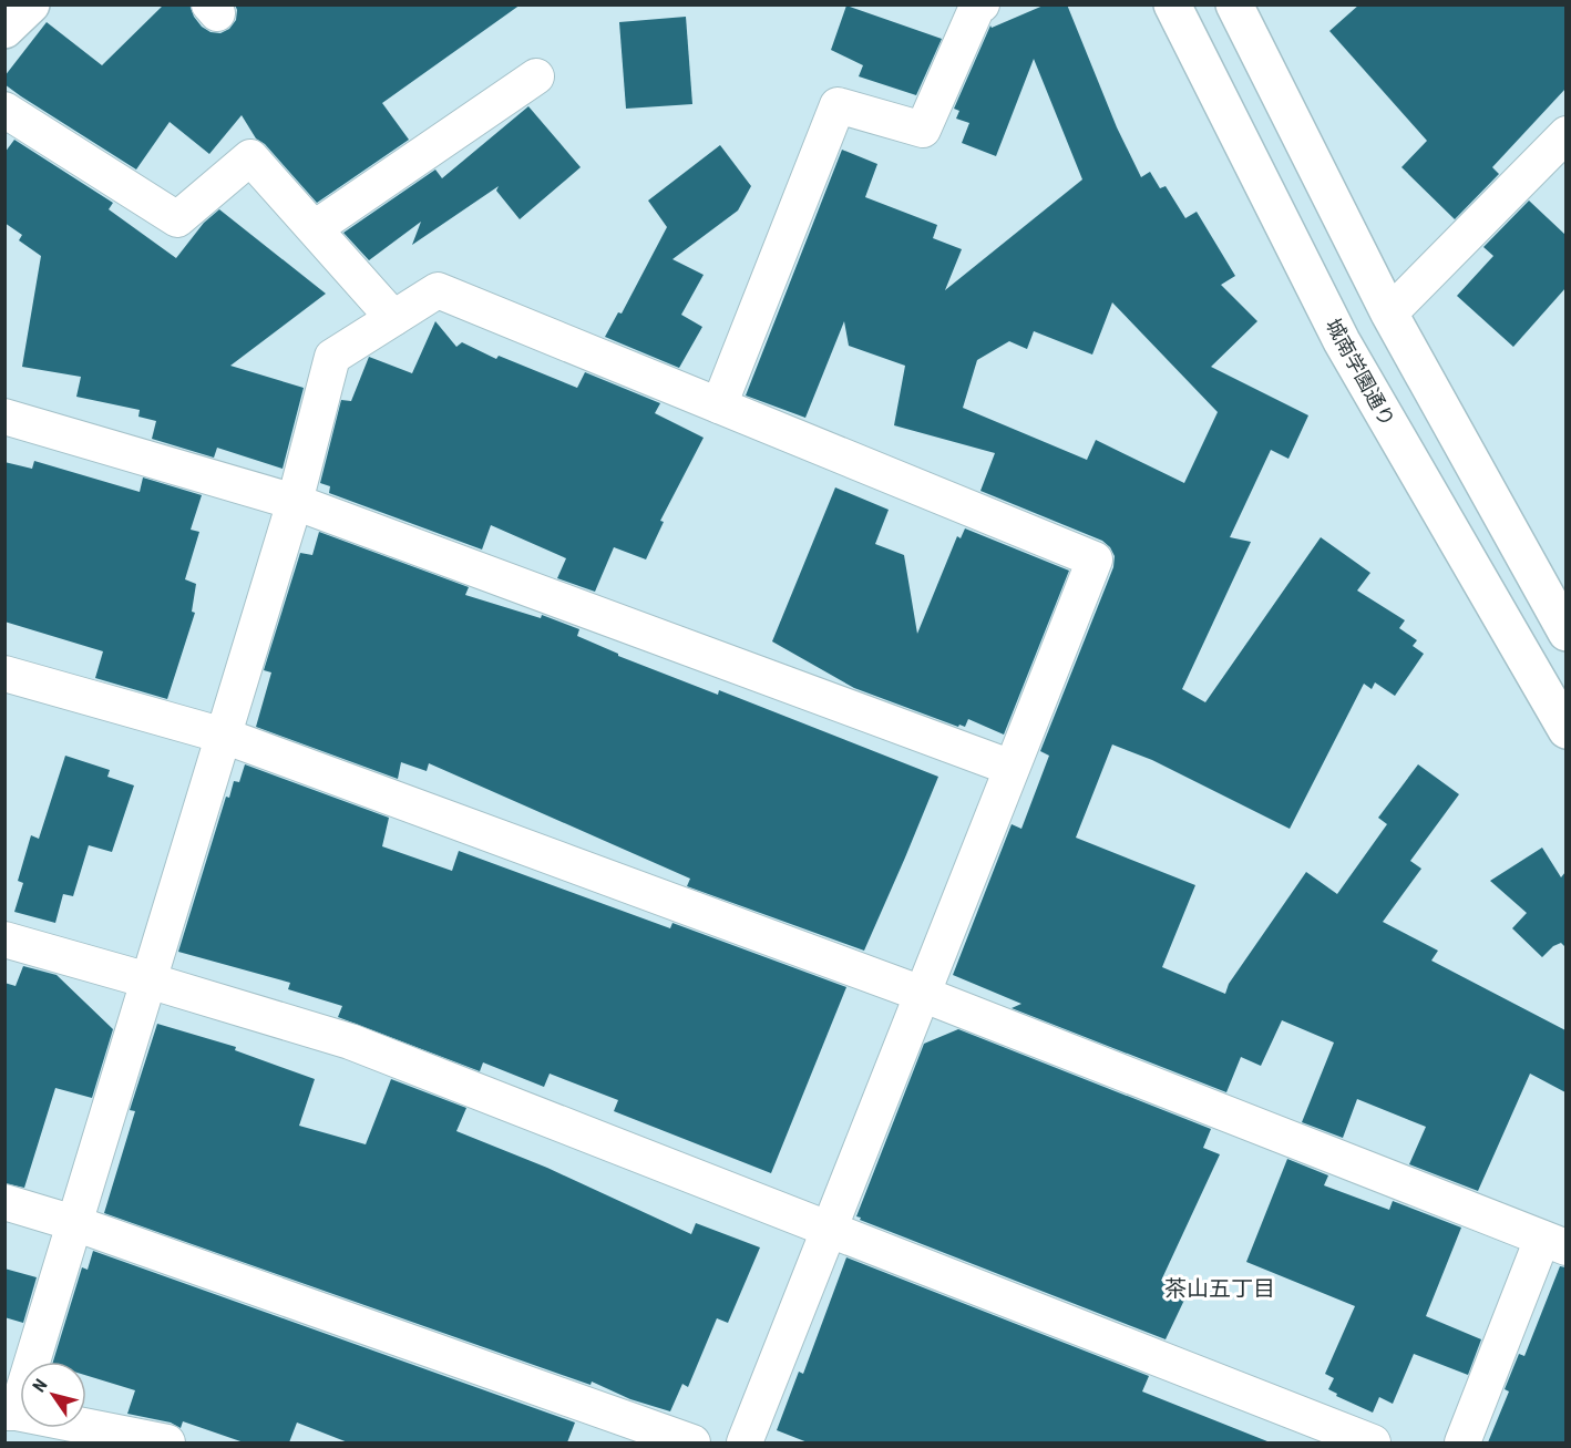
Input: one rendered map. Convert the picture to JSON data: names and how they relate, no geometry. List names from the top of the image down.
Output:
{
  "streets": {
    "street": ["城南学園通り"]
  },
  "districts": ["茶山五丁目"],
  "north": "top left"
}
